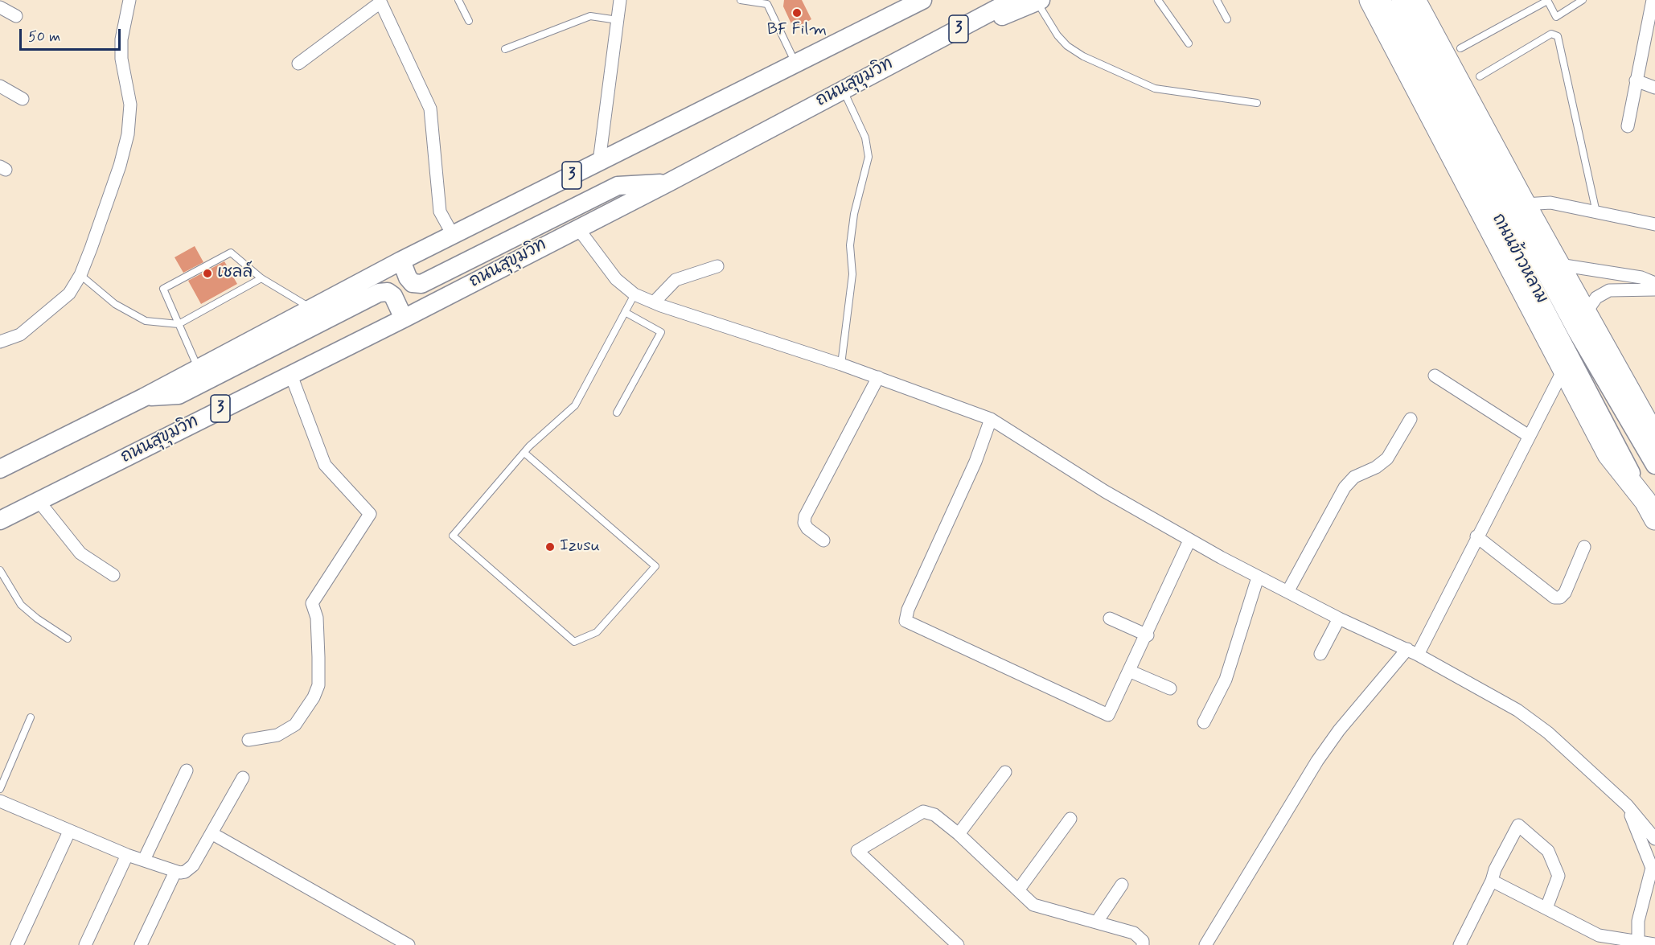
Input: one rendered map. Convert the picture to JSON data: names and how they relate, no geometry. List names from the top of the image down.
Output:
{
  "streets": {
    "main road": ["3", "ถนนสุขุมวิท", "ถนนข้าวหลาม"]
  },
  "places": ["BF Film", "เชลล์", "Izusu"],
  "scale_bar": "50 m"
}
